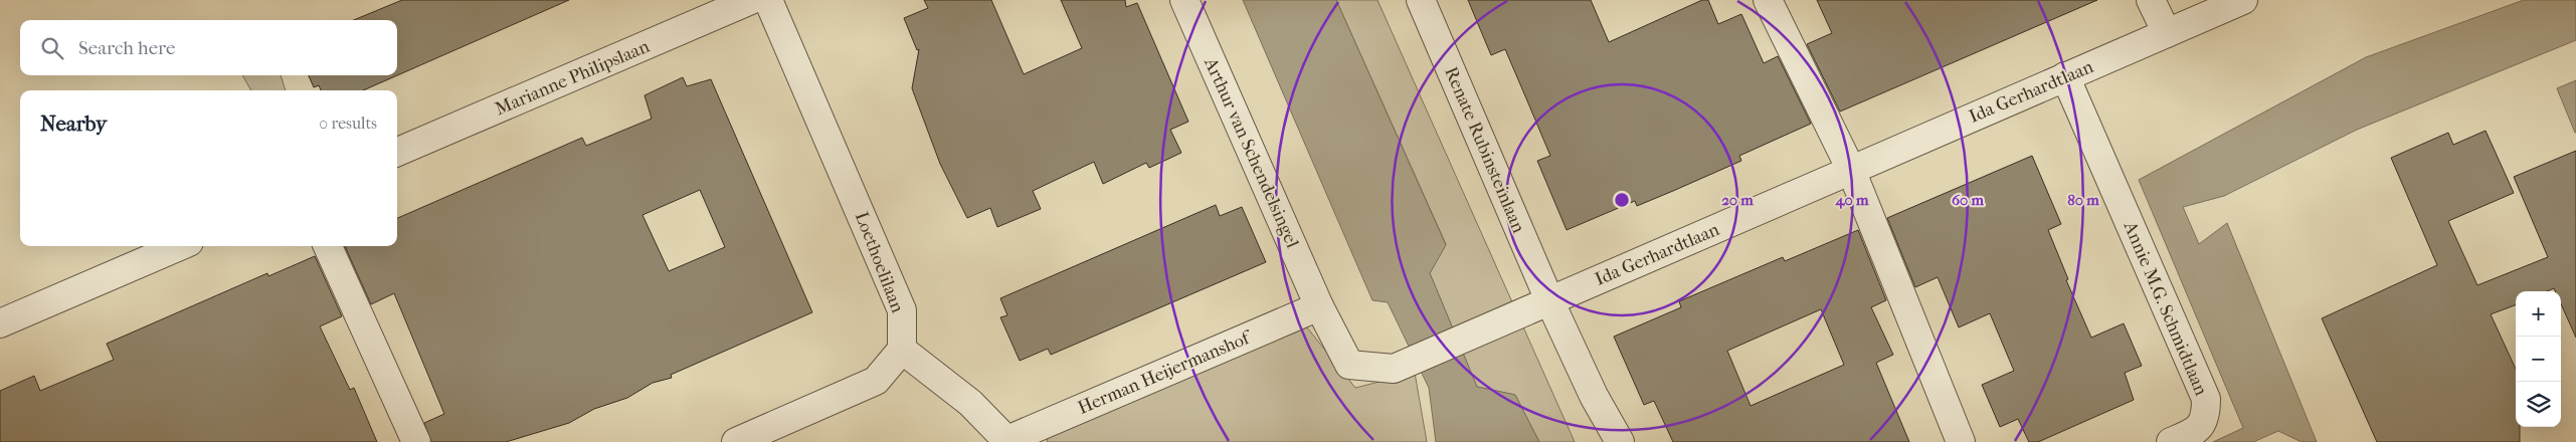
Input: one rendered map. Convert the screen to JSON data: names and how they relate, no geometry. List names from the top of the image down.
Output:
{
  "streets": {
    "street": [
      "Marianne Philipslaan",
      "Ida Gerhardtlaan",
      "Renate Rubinsteinlaan",
      "Arthur van Schendelsingel",
      "Loethoelilaan",
      "Annie M.G. Schmidtlaan",
      "Herman Heijermanshof"
    ]
  },
  "crossings": [
    ["Ida Gerhardtlaan", "Renate Rubinsteinlaan"],
    ["Ida Gerhardtlaan", "Arthur van Schendelsingel"],
    ["Ida Gerhardtlaan", "Annie M.G. Schmidtlaan"],
    ["Ida Gerhardtlaan", "Herman Heijermanshof"],
    ["Arthur van Schendelsingel", "Herman Heijermanshof"]
  ],
  "page": {
    "search": "Search here",
    "heading": ["Nearby", "0 results"],
    "map_buttons": ["+", "−"]
  },
  "rings": [
    "20 m",
    "40 m",
    "60 m",
    "80 m"
  ]
}
